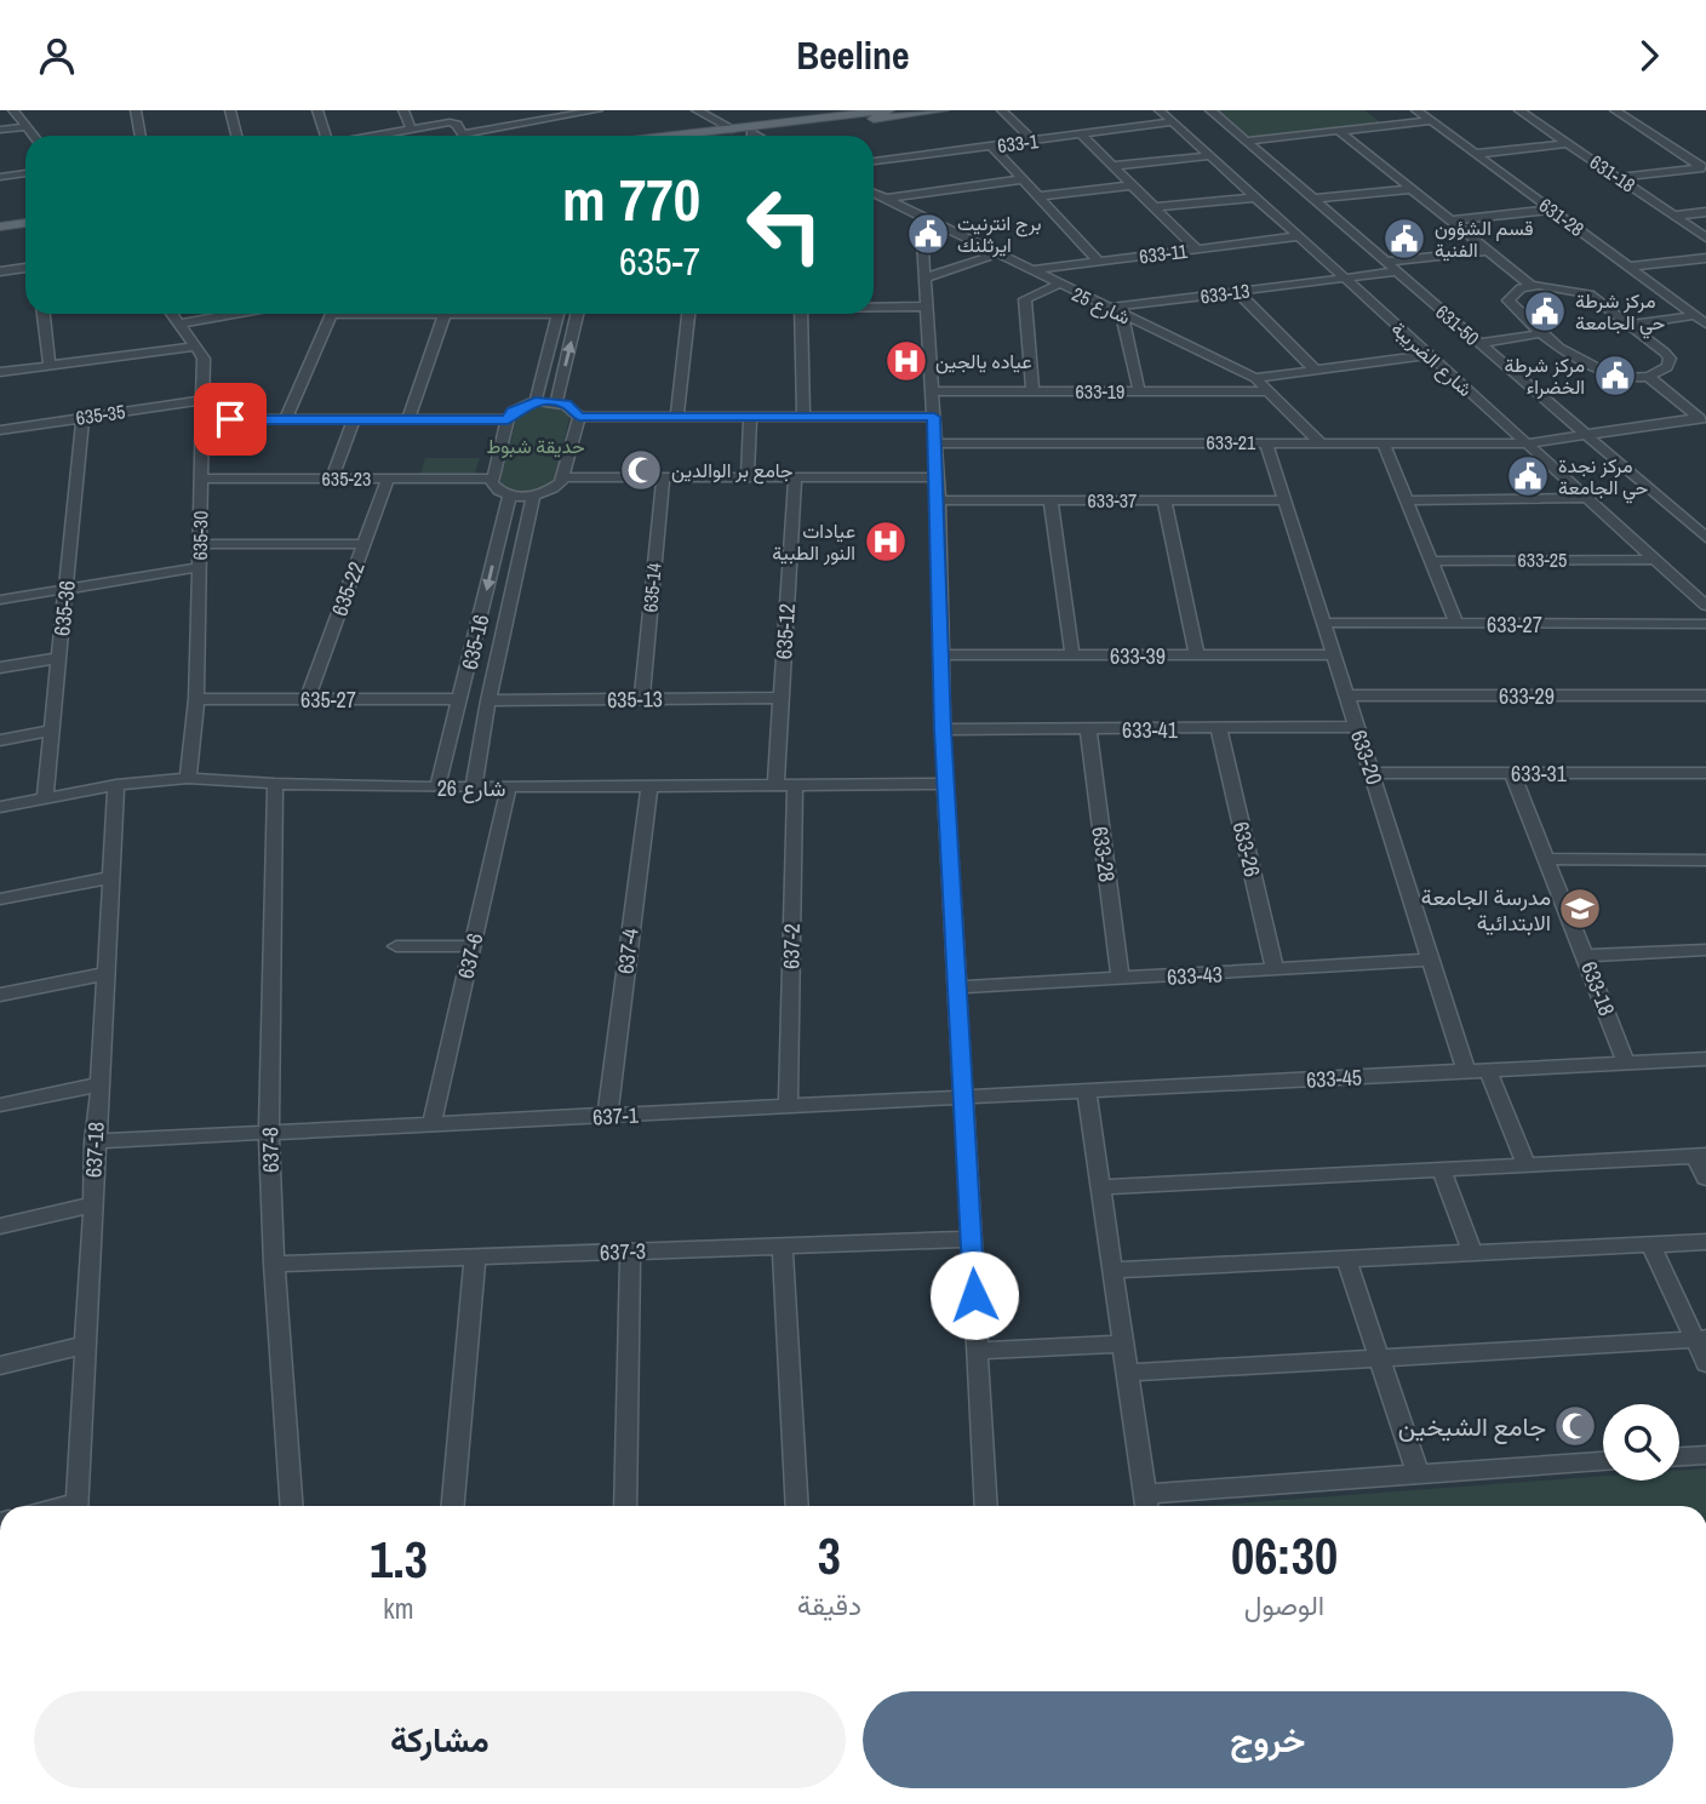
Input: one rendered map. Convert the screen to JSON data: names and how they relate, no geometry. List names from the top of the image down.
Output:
{
  "streets": {
    "street": [
      "633-1",
      "631-18",
      "631-28",
      "633-11",
      "633-13",
      "شارع 25",
      "631-50",
      "شارع الضريبة",
      "633-19",
      "635-35",
      "633-21",
      "635-23",
      "633-37",
      "635-30",
      "633-25",
      "635-14",
      "635-22",
      "635-36",
      "633-27",
      "635-12",
      "635-16",
      "633-39",
      "633-29",
      "635-27",
      "635-13",
      "633-41",
      "633-20",
      "633-31",
      "شارع 26",
      "633-26",
      "633-28",
      "637-2",
      "637-4",
      "637-6",
      "633-43",
      "633-18",
      "633-45",
      "637-1",
      "637-18",
      "637-8",
      "637-3"
    ]
  },
  "crossings": [
    ["633-1", "شارع الضريبة"],
    ["633-11", "شارع 25"],
    ["633-11", "شارع الضريبة"],
    ["633-13", "شارع 25"],
    ["633-13", "631-50"],
    ["633-13", "شارع الضريبة"],
    ["شارع 25", "633-19"],
    ["شارع 25", "633-21"],
    ["631-50", "633-21"],
    ["شارع الضريبة", "633-21"],
    ["شارع الضريبة", "633-25"],
    ["635-35", "635-30"],
    ["635-35", "635-36"],
    ["633-21", "633-20"],
    ["635-23", "635-30"],
    ["635-23", "635-22"],
    ["635-23", "635-16"],
    ["633-37", "633-20"],
    ["635-30", "635-27"],
    ["635-30", "شارع 26"],
    ["635-14", "635-13"],
    ["635-22", "635-27"],
    ["635-36", "شارع 26"],
    ["633-27", "633-20"],
    ["635-12", "635-13"],
    ["635-12", "شارع 26"],
    ["635-16", "635-27"],
    ["635-16", "635-13"],
    ["635-16", "شارع 26"],
    ["633-39", "633-20"],
    ["633-29", "633-20"],
    ["633-41", "633-20"],
    ["633-41", "633-26"],
    ["633-41", "633-28"],
    ["633-20", "633-31"],
    ["633-20", "633-43"],
    ["633-20", "633-45"],
    ["633-31", "633-18"],
    ["شارع 26", "637-2"],
    ["شارع 26", "637-4"],
    ["شارع 26", "637-6"],
    ["شارع 26", "637-18"],
    ["شارع 26", "637-8"],
    ["633-26", "633-43"],
    ["633-28", "633-43"],
    ["637-2", "637-1"],
    ["637-4", "637-1"],
    ["637-6", "637-1"],
    ["633-18", "633-45"],
    ["633-45", "637-1"],
    ["637-1", "637-18"],
    ["637-1", "637-8"],
    ["637-8", "637-3"]
  ],
  "parks": ["حديقة شبوط"],
  "places": {
    "public building": [
      "برج انترنيت ايرثلنك",
      "قسم الشؤون الفنية",
      "مركز شرطة حي الجامعة",
      "مركز شرطة الخضراء",
      "مركز نجدة حي الجامعة"
    ],
    "hospital": ["عياده يالجين", "عيادات النور الطبية"],
    "mosque": ["جامع بر الوالدين", "جامع الشيخين"],
    "school or university": ["مدرسة الجامعة الابتدائية"]
  },
  "page": {
    "header": "Beeline",
    "turn": ["770 m", "635-7"],
    "eta": [
      "06:30",
      "الوصول",
      "3",
      "دقيقة",
      "1.3",
      "km"
    ],
    "buttons": ["خروج", "مشاركة"]
  }
}
